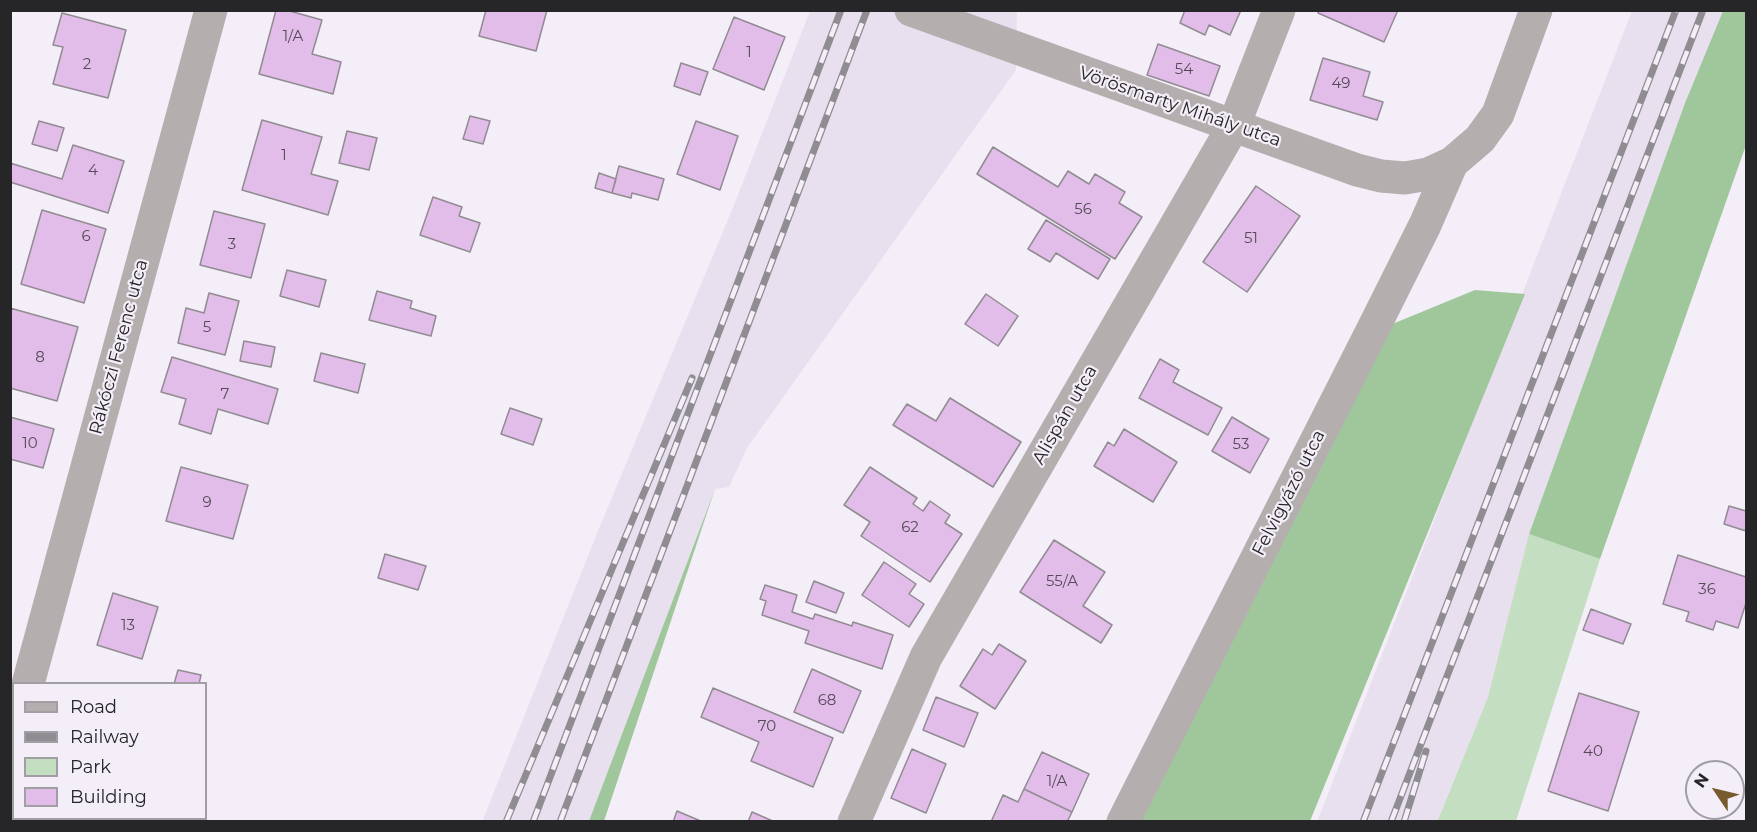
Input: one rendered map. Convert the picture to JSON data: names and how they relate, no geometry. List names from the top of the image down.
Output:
{
  "streets": {
    "street": [
      "Vörösmarty Mihály utca",
      "Rákóczi Ferenc utca",
      "Alispán utca",
      "Felvigyázó utca"
    ]
  },
  "crossings": [
    ["Vörösmarty Mihály utca", "Alispán utca"],
    ["Vörösmarty Mihály utca", "Felvigyázó utca"]
  ],
  "house_numbers": [
    "1/A",
    "1",
    "2",
    "54",
    "49",
    "1",
    "4",
    "56",
    "6",
    "51",
    "3",
    "5",
    "8",
    "7",
    "10",
    "53",
    "9",
    "62",
    "55/A",
    "36",
    "13",
    "68",
    "70",
    "40",
    "1/A"
  ],
  "legend": [
    "Road",
    "Railway",
    "Park",
    "Building"
  ],
  "north": "top left"
}
